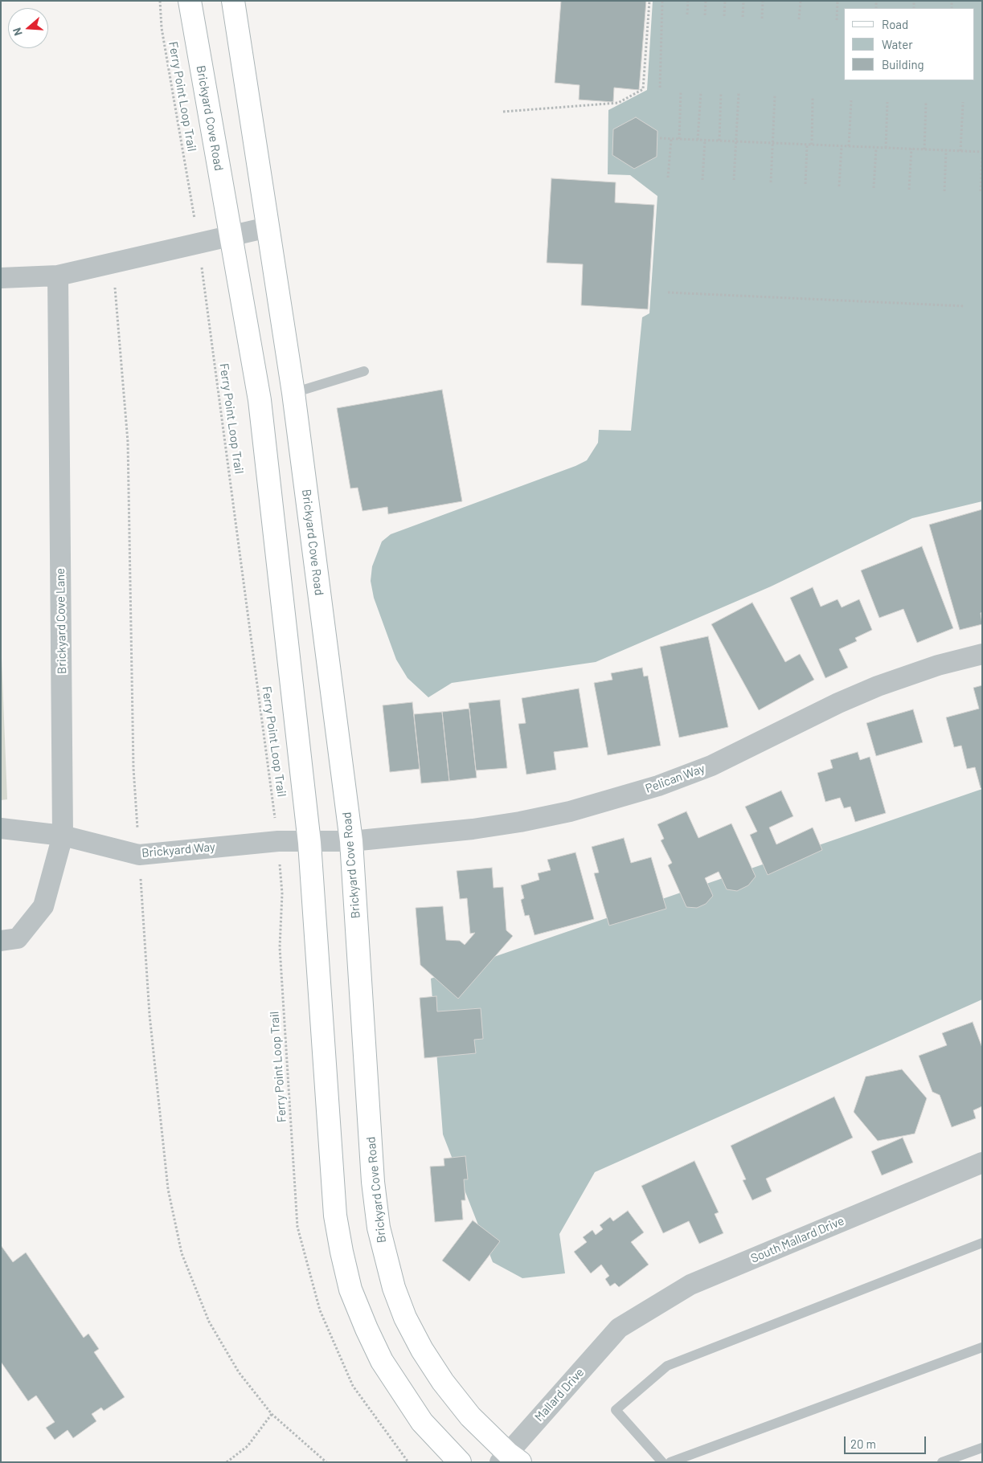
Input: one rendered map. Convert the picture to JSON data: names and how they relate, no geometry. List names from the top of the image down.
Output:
{
  "streets": {
    "street": [
      "Brickyard Cove Road",
      "Brickyard Cove Lane",
      "Pelican Way",
      "Brickyard Way",
      "South Mallard Drive",
      "Mallard Drive"
    ],
    "path": ["Ferry Point Loop Trail"]
  },
  "crossings": [
    ["Ferry Point Loop Trail", "Brickyard Way"],
    ["Brickyard Cove Road", "Pelican Way"],
    ["Brickyard Cove Road", "Brickyard Way"],
    ["Brickyard Cove Road", "Mallard Drive"],
    ["Brickyard Cove Lane", "Brickyard Way"],
    ["Pelican Way", "Brickyard Way"],
    ["South Mallard Drive", "Mallard Drive"]
  ],
  "legend": ["Road", "Water", "Building"],
  "scale_bar": "20 m",
  "north": "left"
}
